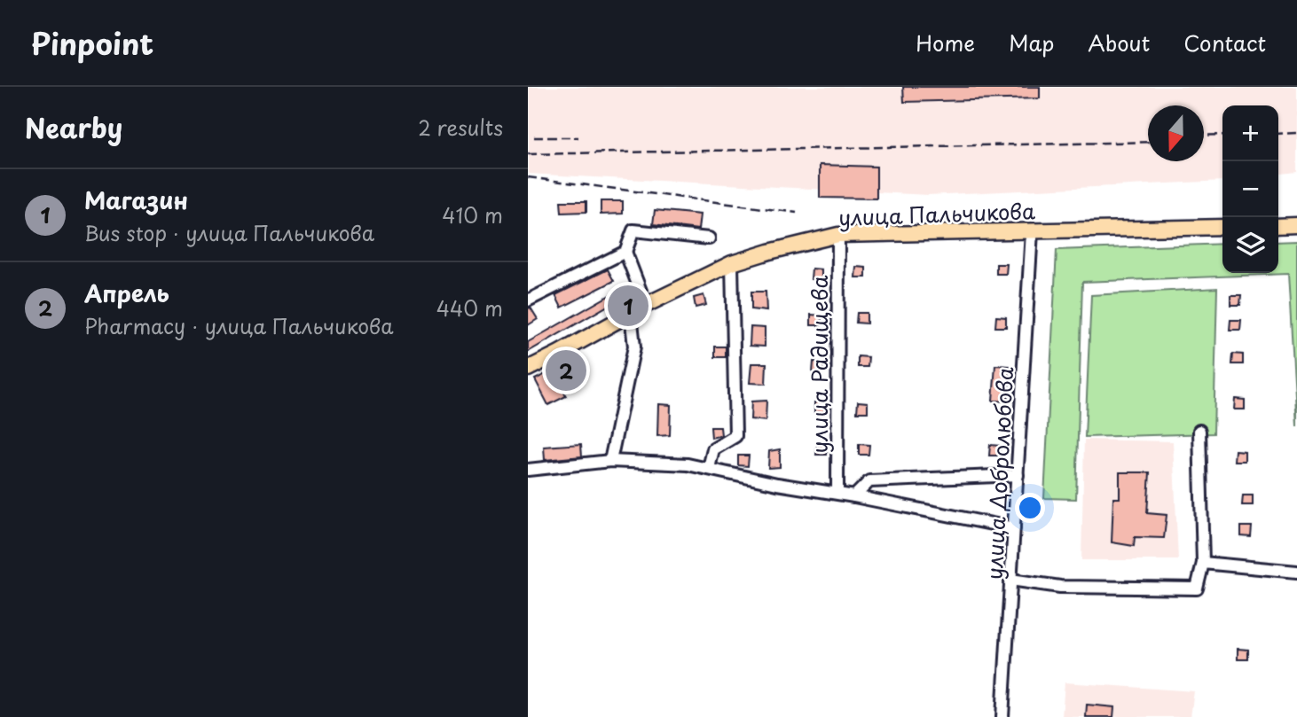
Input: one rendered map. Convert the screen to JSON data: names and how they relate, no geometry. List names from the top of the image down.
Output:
{
  "streets": {
    "main road": ["улица Пальчикова"],
    "street": ["улица Радищева", "улица Добролюбова"]
  },
  "crossings": [
    ["улица Пальчикова", "улица Радищева"],
    ["улица Пальчикова", "улица Добролюбова"]
  ],
  "north": "bottom",
  "page": {
    "header": "Pinpoint",
    "nav": [
      "Home",
      "Map",
      "About",
      "Contact"
    ],
    "heading": ["Nearby", "2 results"],
    "map_buttons": ["+", "−"],
    "list": [
      {
        "mark": "1",
        "name": "Магазин",
        "note": "Bus stop · улица Пальчикова",
        "value": "410 m"
      },
      {
        "mark": "2",
        "name": "Апрель",
        "note": "Pharmacy · улица Пальчикова",
        "value": "440 m"
      }
    ],
    "pins": ["1", "2"]
  }
}
